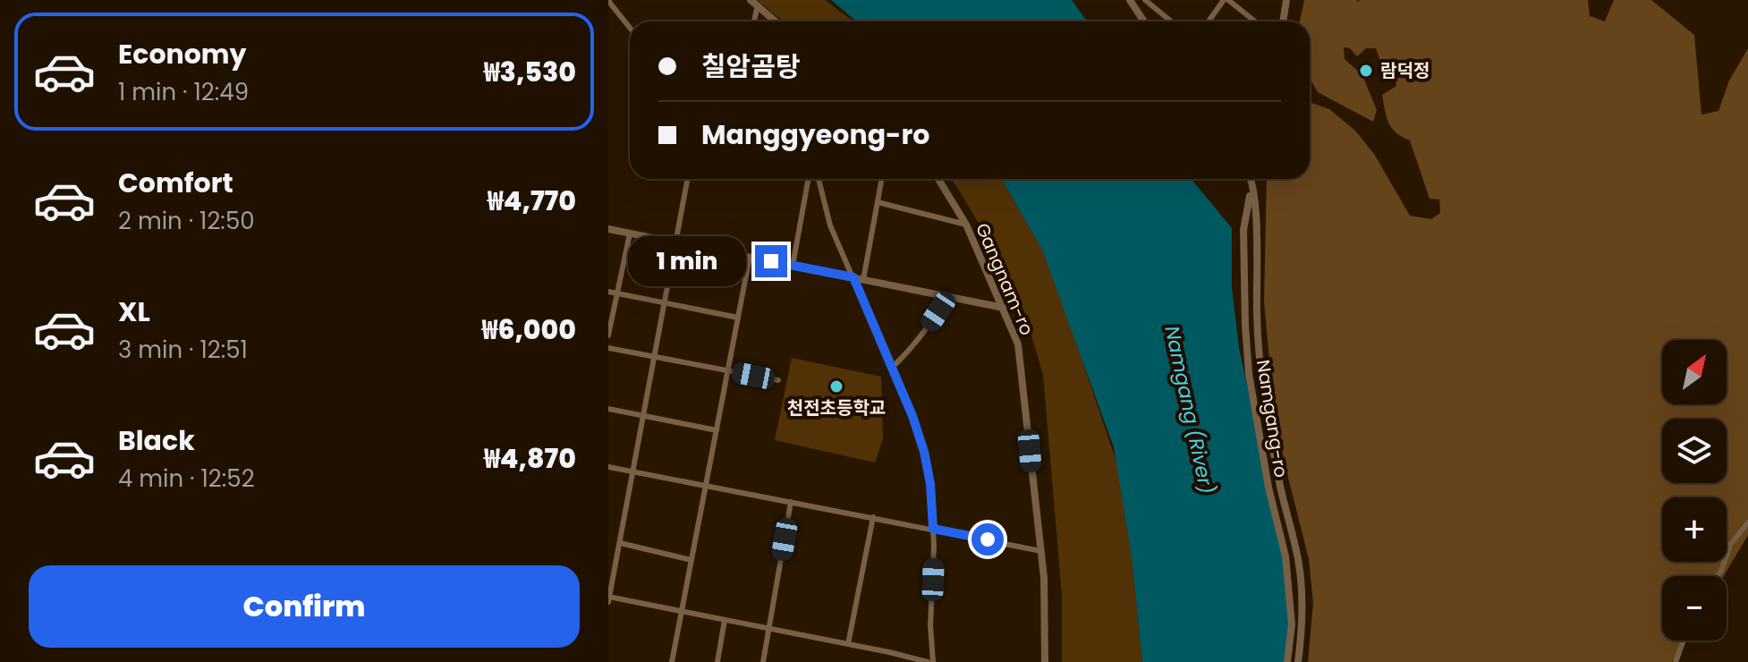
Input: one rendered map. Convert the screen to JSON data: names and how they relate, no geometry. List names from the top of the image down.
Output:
{
  "streets": {
    "street": ["Gangnam-ro", "Namgang-ro"]
  },
  "water": ["Namgang (River)"],
  "places": ["람덕정", "천전초등학교"],
  "north": "top right",
  "page": {
    "list": [
      {
        "name": "Economy",
        "note": "1 min · 12:49",
        "value": "₩3,530"
      },
      {
        "name": "Comfort",
        "note": "2 min · 12:50",
        "value": "₩4,770"
      },
      {
        "name": "XL",
        "note": "3 min · 12:51",
        "value": "₩6,000"
      },
      {
        "name": "Black",
        "note": "4 min · 12:52",
        "value": "₩4,870"
      }
    ],
    "banner": ["칠암곰탕", "Manggyeong-ro"],
    "bubble": "1 min",
    "map_buttons": ["+", "−"],
    "buttons": "Confirm"
  }
}
